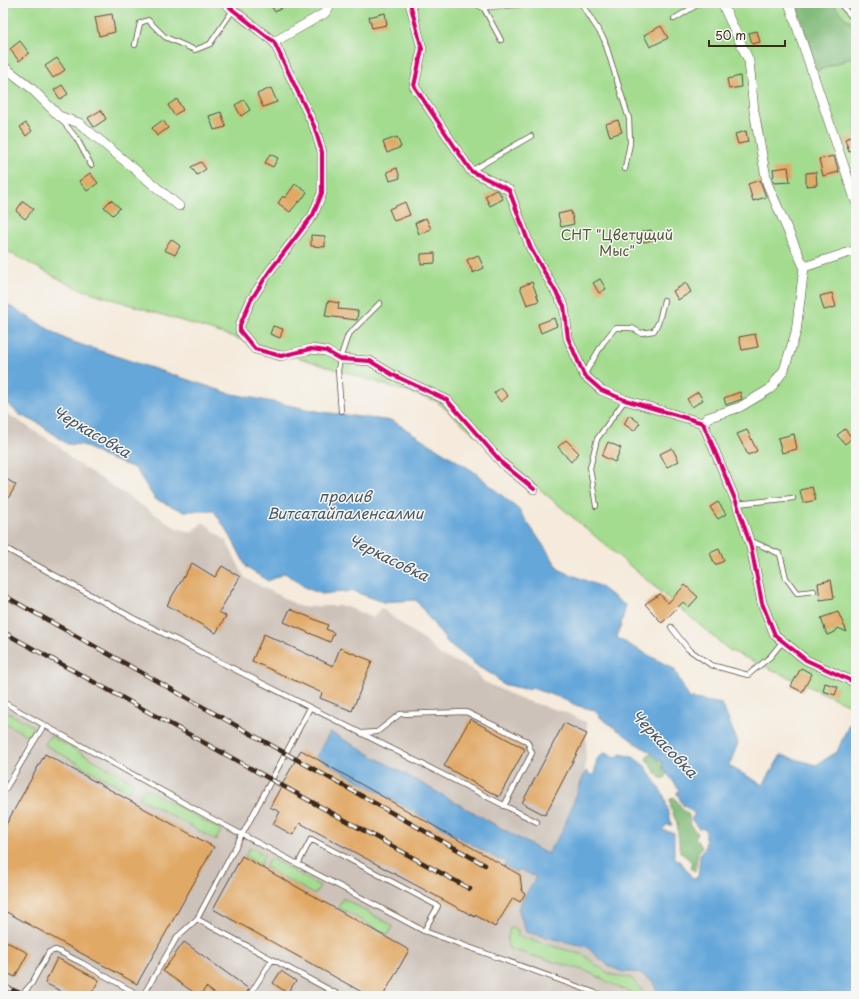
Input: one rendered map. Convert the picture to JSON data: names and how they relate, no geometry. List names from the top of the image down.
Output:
{
  "water": ["Черкасовка", "пролив Витсатайпаленсалми"],
  "parks": ["СНТ \"Цветущий Мыс\""],
  "scale_bar": "50 m"
}
